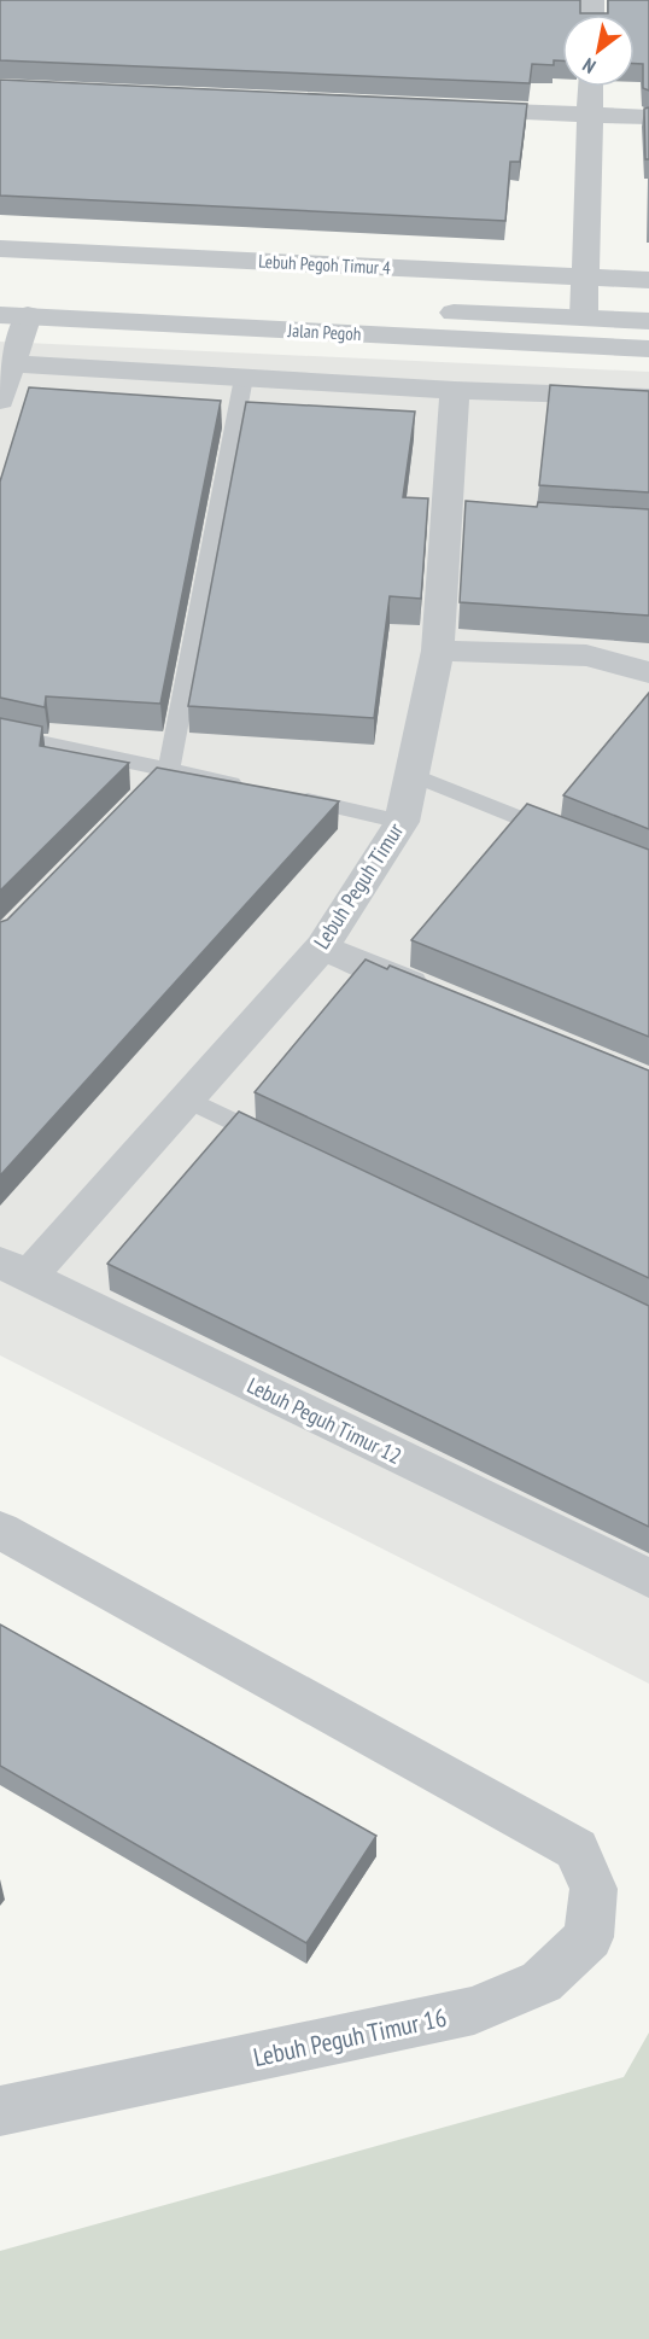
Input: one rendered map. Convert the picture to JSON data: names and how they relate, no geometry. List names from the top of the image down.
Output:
{
  "streets": {
    "street": [
      "Lebuh Pegoh Timur 4",
      "Jalan Pegoh",
      "Lebuh Peguh Timur",
      "Lebuh Peguh Timur 12",
      "Lebuh Peguh Timur 16"
    ]
  },
  "crossings": [
    ["Lebuh Peguh Timur", "Lebuh Peguh Timur 12"]
  ],
  "north": "bottom left"
}
